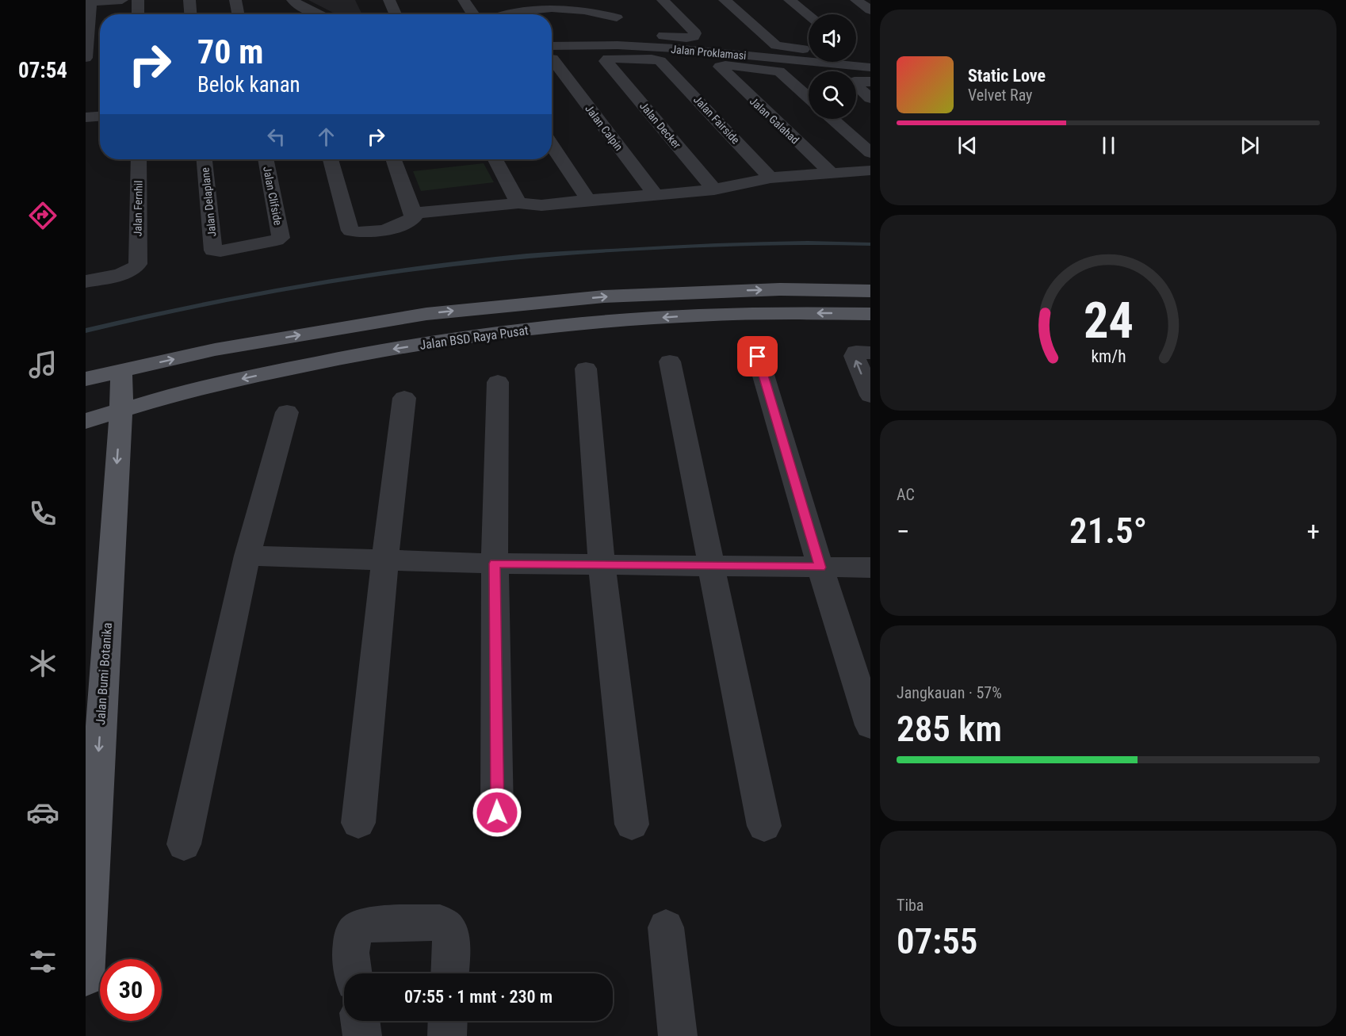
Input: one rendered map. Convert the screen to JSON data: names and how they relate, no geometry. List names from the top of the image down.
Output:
{
  "streets": {
    "main road": ["Jalan BSD Raya Pusat", "Jalan Bumi Botanika"],
    "street": [
      "Jalan Proklamasi",
      "Jalan Fairside",
      "Jalan Galahad",
      "Jalan Decker",
      "Jalan Calpin",
      "Jalan Clifside",
      "Jalan Delaplane",
      "Jalan Fernhil"
    ]
  },
  "crossings": [
    ["Jalan Fairside", "Jalan Decker"],
    ["Jalan Clifside", "Jalan Delaplane"],
    ["Jalan BSD Raya Pusat", "Jalan Bumi Botanika"]
  ],
  "one_way": ["Jalan Bumi Botanika"],
  "page": {
    "tabs": "07:54",
    "turn": ["70 m", "Belok kanan"],
    "song": ["Static Love", "Velvet Ray"],
    "tile": [
      "AC",
      ["Jangkauan · 57%", "285 km"],
      ["Tiba", "07:55"]
    ],
    "heat": ["−", "21.5°", "+"],
    "limit": "30",
    "trip": "07:55 · 1 mnt · 230 m",
    "gauge": ["24", "km/h"]
  }
}
